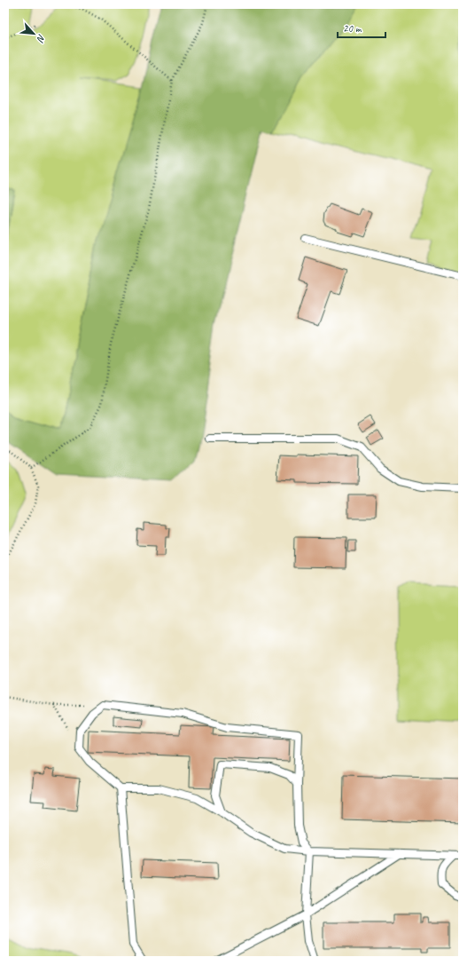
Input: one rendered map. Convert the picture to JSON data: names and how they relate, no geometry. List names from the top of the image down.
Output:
{
  "scale_bar": "20 m",
  "north": "bottom right"
}
